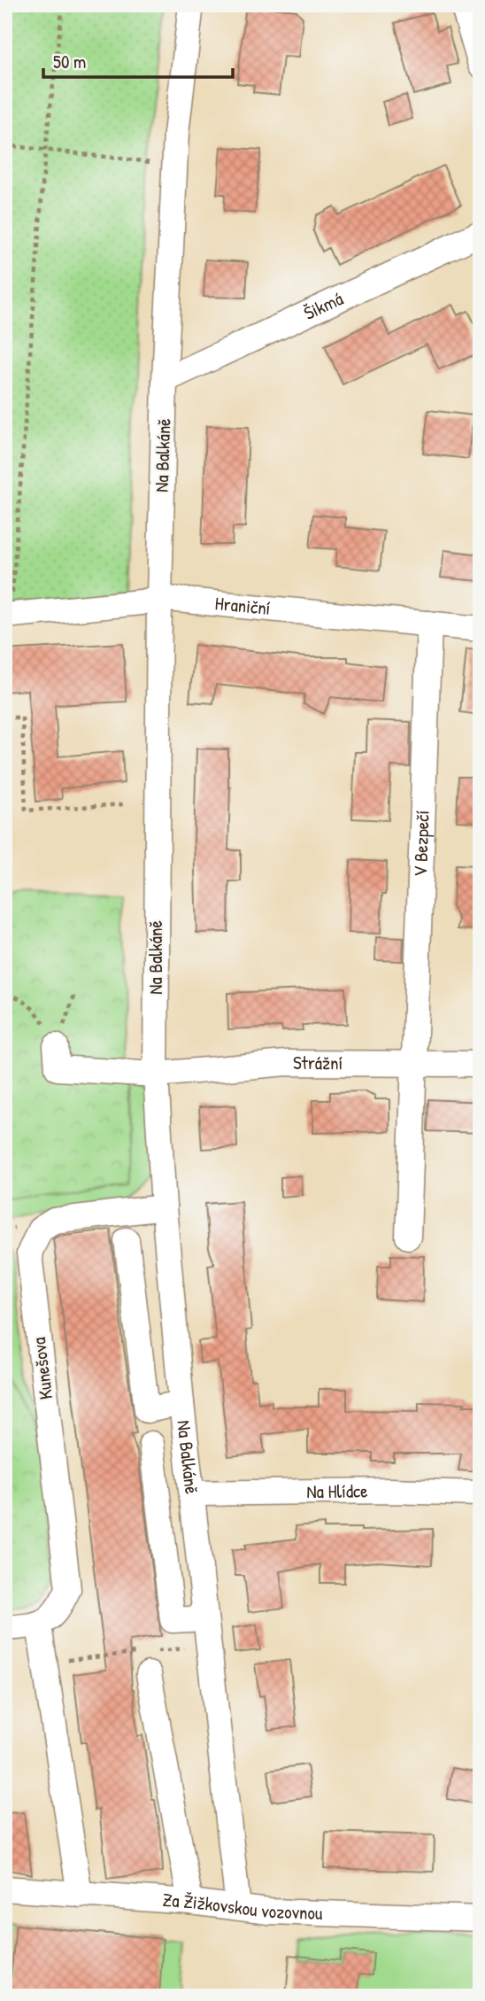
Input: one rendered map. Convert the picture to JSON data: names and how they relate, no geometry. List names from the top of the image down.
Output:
{
  "streets": {
    "street": [
      "Šikmá",
      "Na Balkáně",
      "Hraniční",
      "V Bezpečí",
      "Strážní",
      "Kunešova",
      "Na Hlídce",
      "Za Žižkovskou vozovnou"
    ]
  },
  "crossings": [
    ["Šikmá", "Na Balkáně"],
    ["Na Balkáně", "Hraniční"],
    ["Na Balkáně", "Strážní"],
    ["Na Balkáně", "Kunešova"],
    ["Na Balkáně", "Na Hlídce"],
    ["Na Balkáně", "Za Žižkovskou vozovnou"],
    ["Hraniční", "V Bezpečí"],
    ["V Bezpečí", "Strážní"]
  ],
  "scale_bar": "50 m"
}
